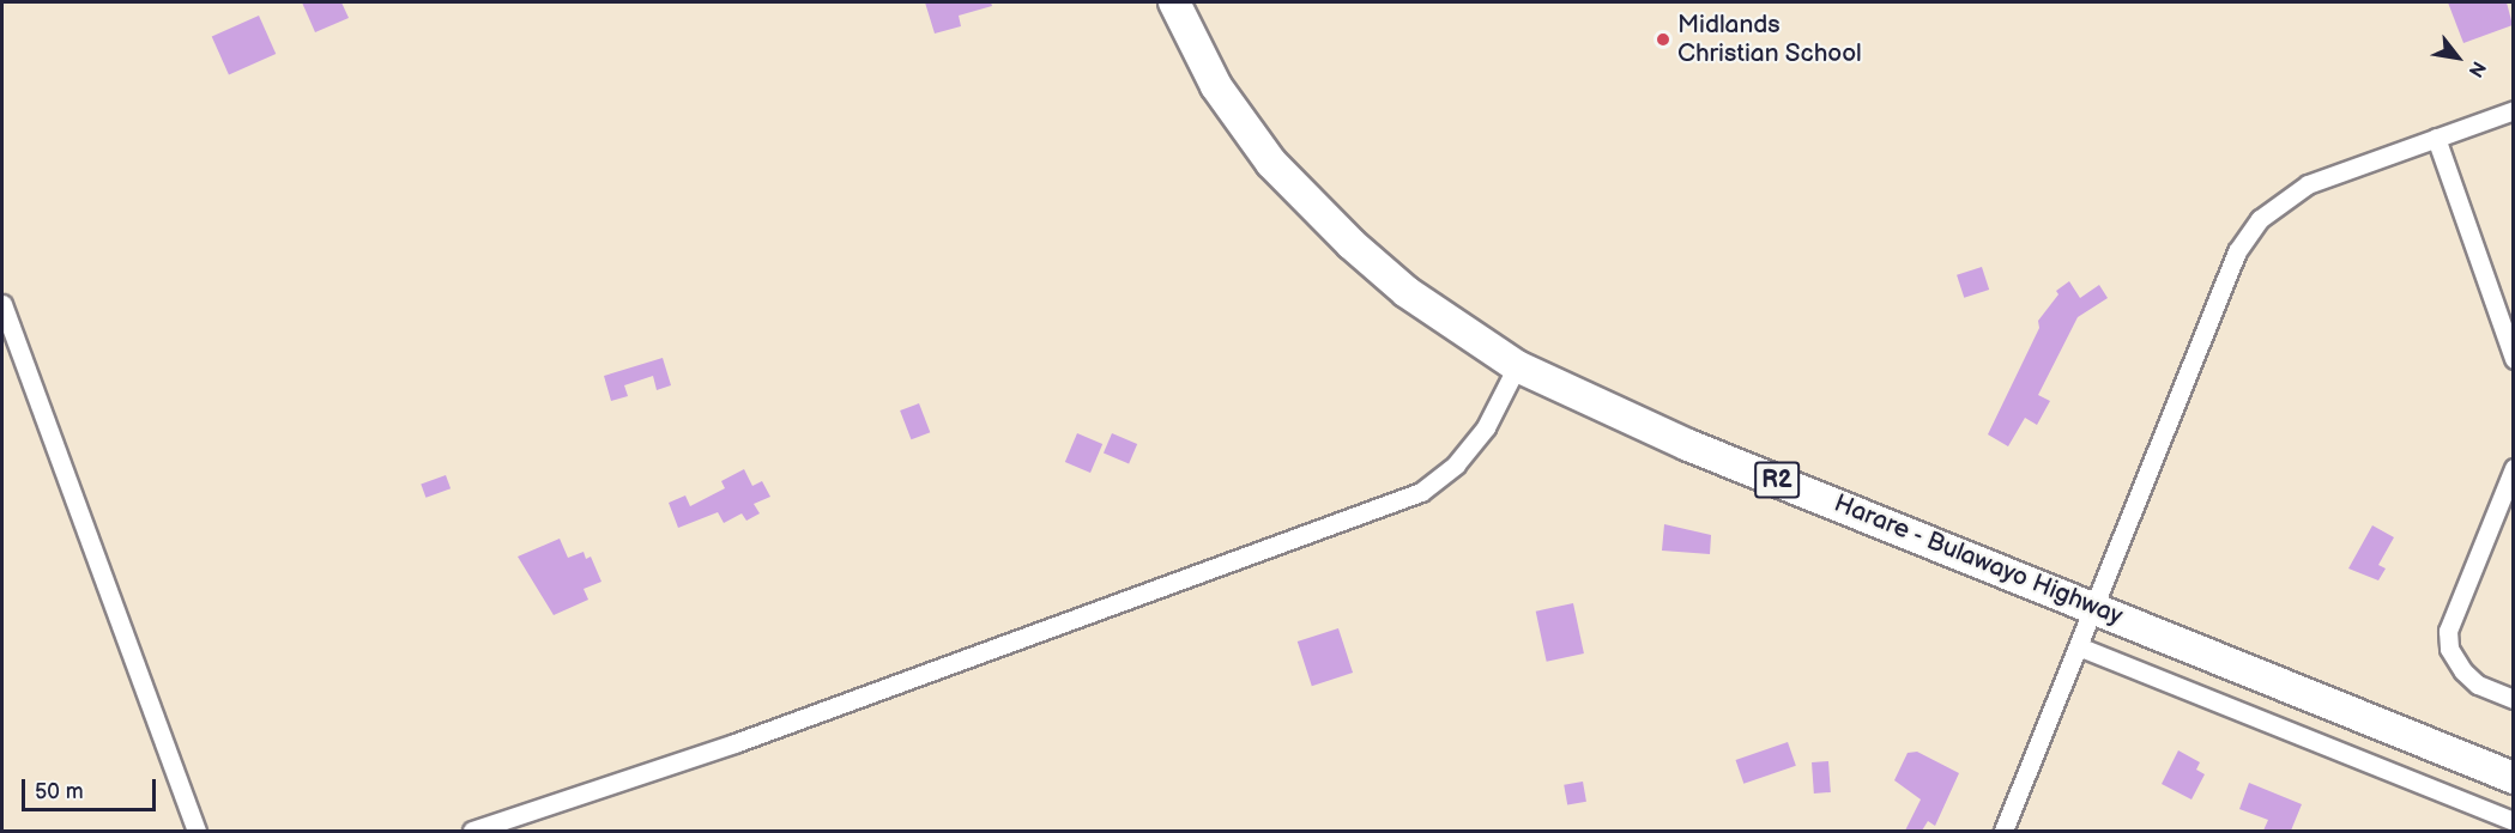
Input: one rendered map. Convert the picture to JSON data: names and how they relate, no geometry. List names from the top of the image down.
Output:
{
  "streets": {
    "highway": ["R2", "Harare - Bulawayo Highway"]
  },
  "places": ["Midlands Christian School"],
  "scale_bar": "50 m",
  "north": "bottom right"
}
